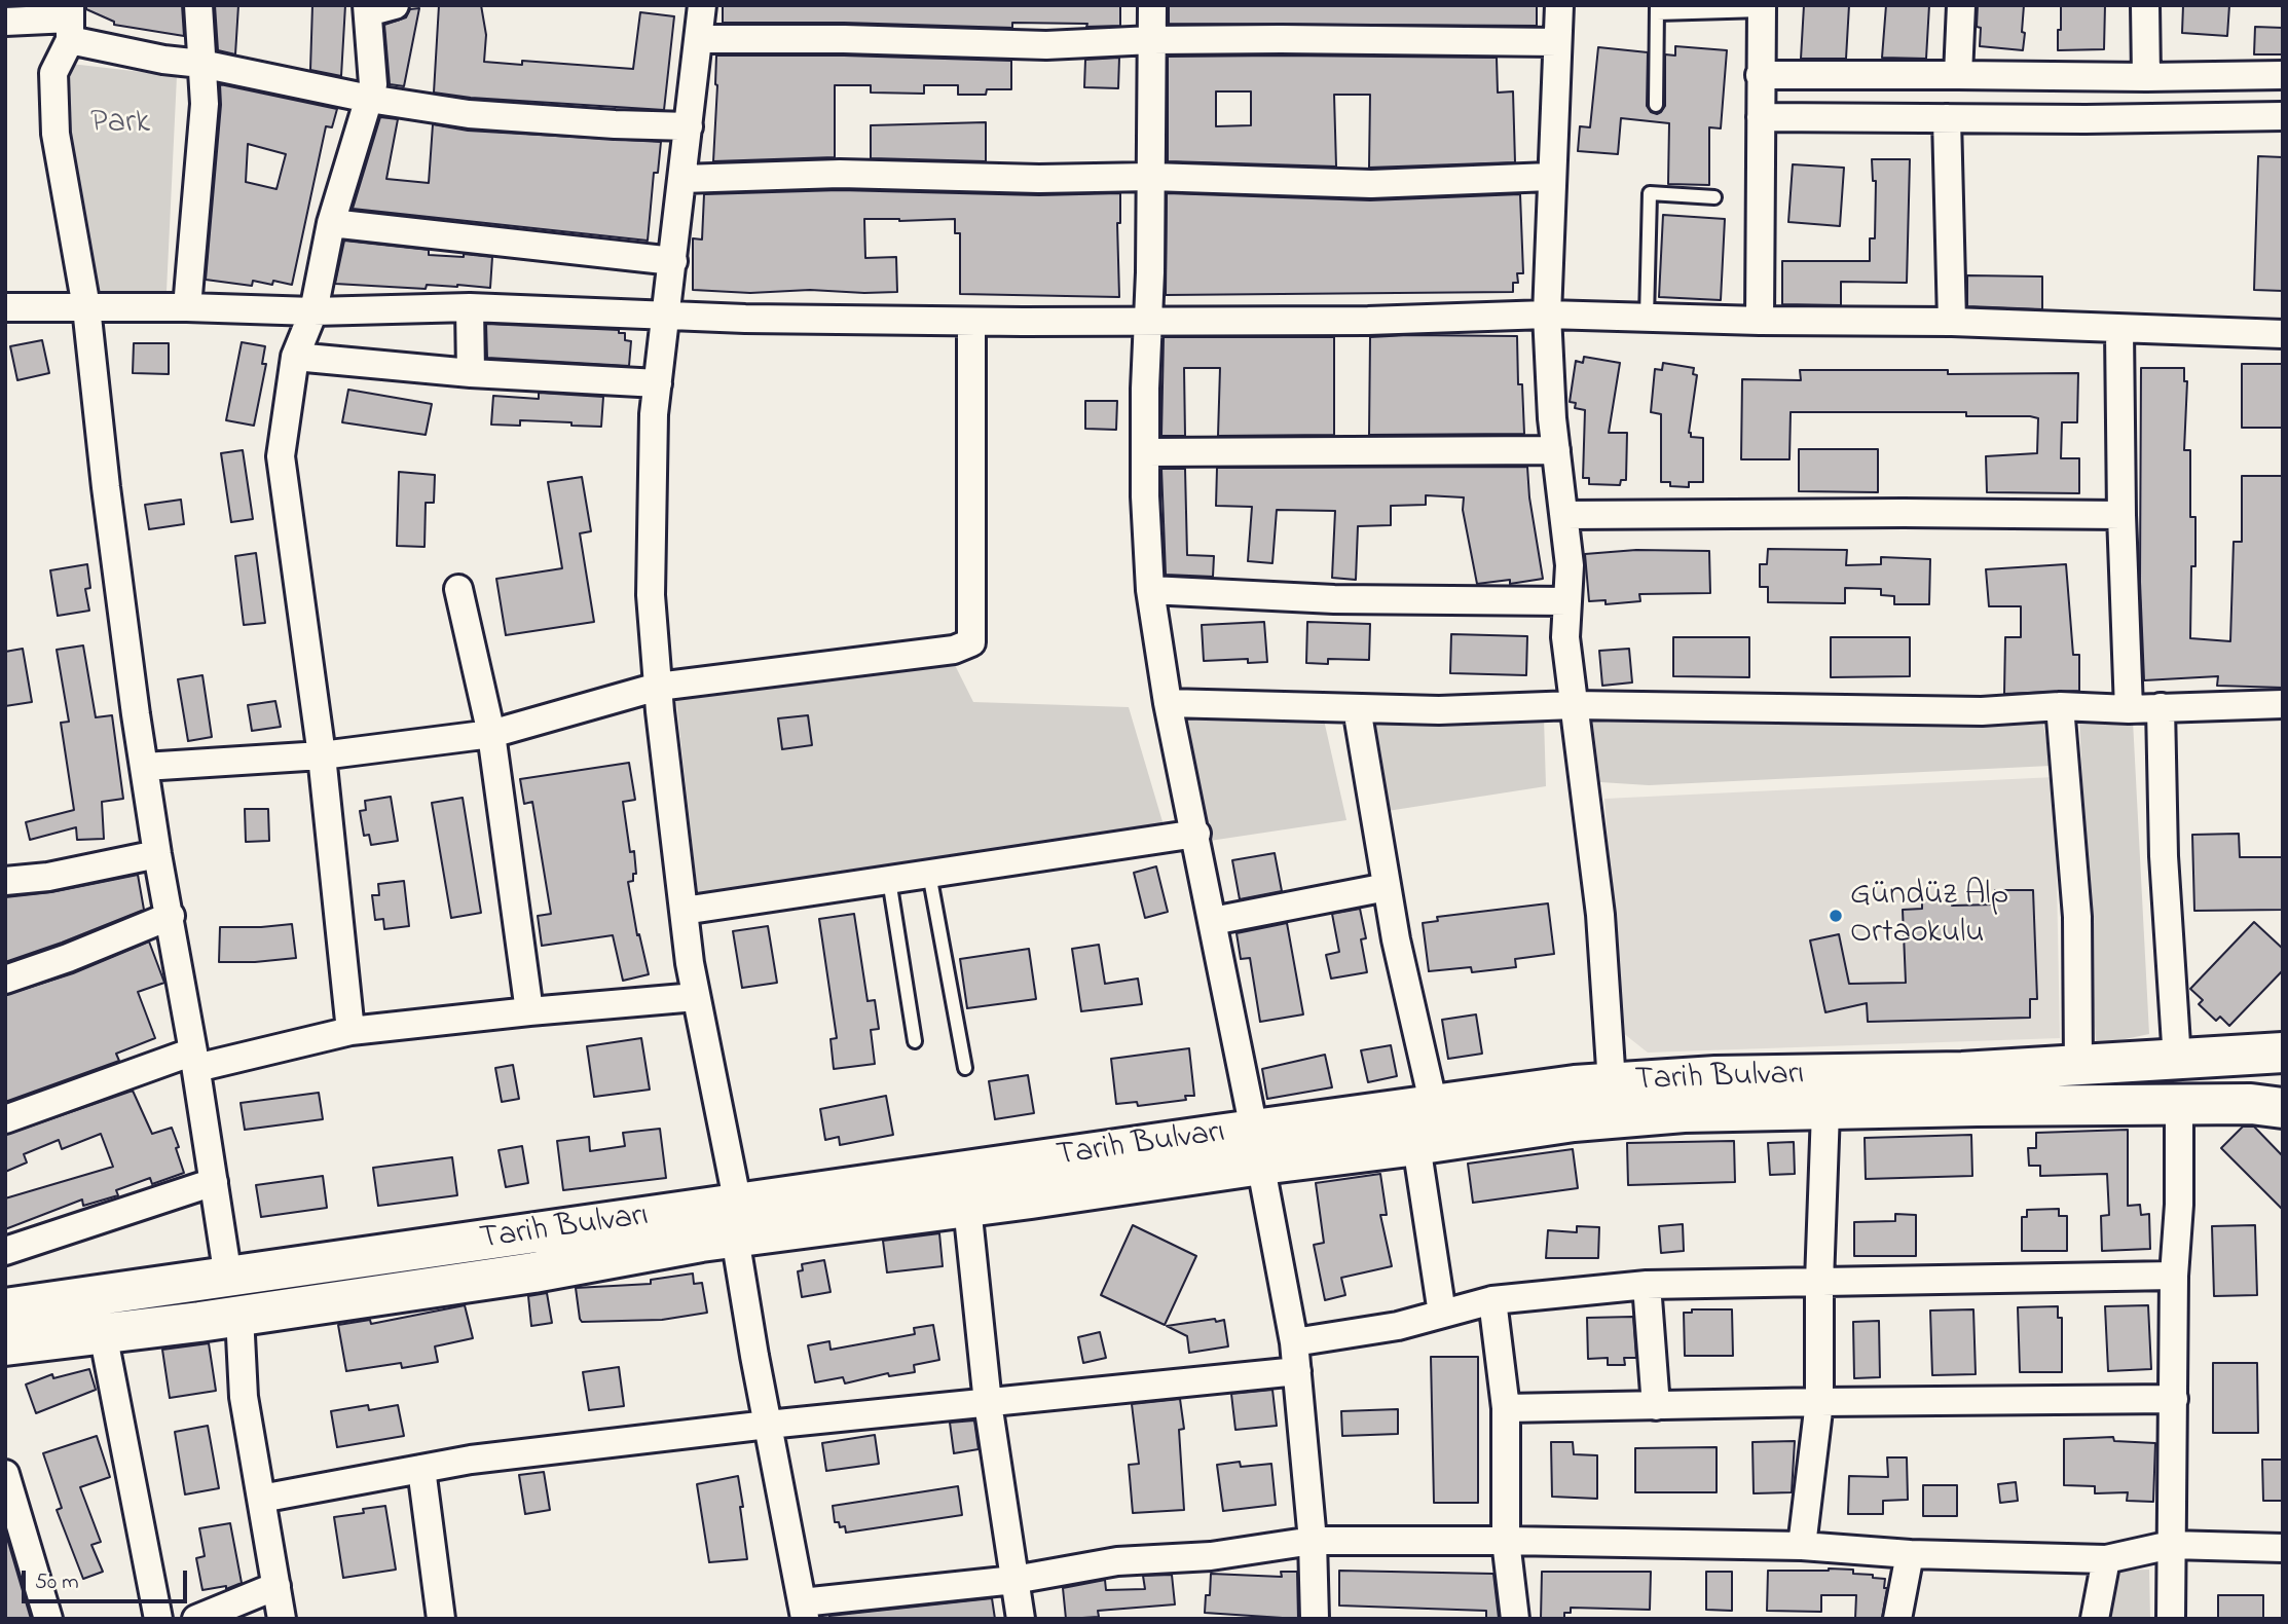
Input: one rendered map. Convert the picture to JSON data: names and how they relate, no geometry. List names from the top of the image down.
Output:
{
  "streets": {
    "main road": ["Tarih Bulvarı"]
  },
  "parks": ["Park"],
  "places": ["Gündüz Alp Ortaokulu"],
  "scale_bar": "50 m"
}
